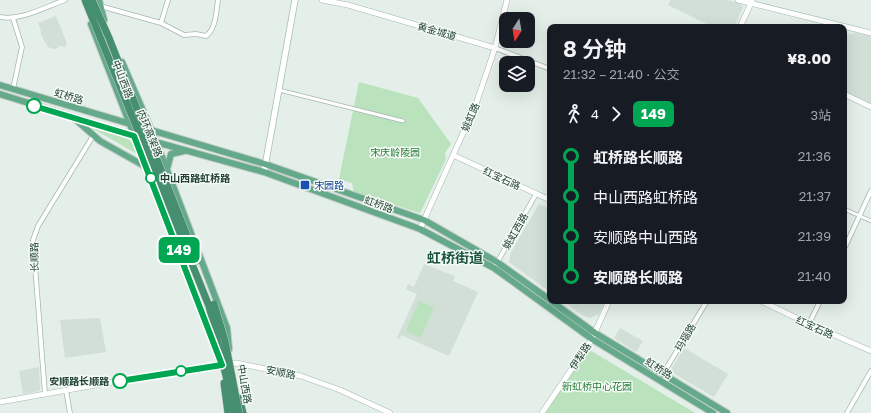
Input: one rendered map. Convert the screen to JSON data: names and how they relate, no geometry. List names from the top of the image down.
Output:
{
  "streets": {
    "highway": ["内环高架路"],
    "main road": ["中山西路", "虹桥路"],
    "street": [
      "黄金城道",
      "姚虹路",
      "红宝石路",
      "姚虹西路",
      "长顺路",
      "玛瑙路",
      "伊犁路",
      "安顺路"
    ]
  },
  "crossings": [
    ["黄金城道", "姚虹路"],
    ["中山西路", "虹桥路"],
    ["中山西路", "内环高架路"],
    ["中山西路", "安顺路"],
    ["虹桥路", "姚虹路"],
    ["虹桥路", "姚虹西路"],
    ["虹桥路", "玛瑙路"],
    ["虹桥路", "伊犁路"],
    ["姚虹路", "红宝石路"],
    ["红宝石路", "姚虹西路"],
    ["长顺路", "安顺路"]
  ],
  "districts": ["虹桥街道"],
  "parks": ["宋庆龄陵园", "新虹桥中心花园"],
  "places": {
    "other": ["中山西路虹桥路", "安顺路长顺路"],
    "transit": ["宋园路"]
  },
  "lines": ["bus line 149"],
  "north": "bottom",
  "page": {
    "on_map": "149",
    "heading": ["8 分钟", "21:32 – 21:40 · 公交", "¥8.00"],
    "legs": ["4", "149", "3站"],
    "list": [
      {
        "name": "虹桥路长顺路",
        "value": "21:36"
      },
      {
        "name": "中山西路虹桥路",
        "value": "21:37"
      },
      {
        "name": "安顺路中山西路",
        "value": "21:39"
      },
      {
        "name": "安顺路长顺路",
        "value": "21:40"
      }
    ]
  }
}
